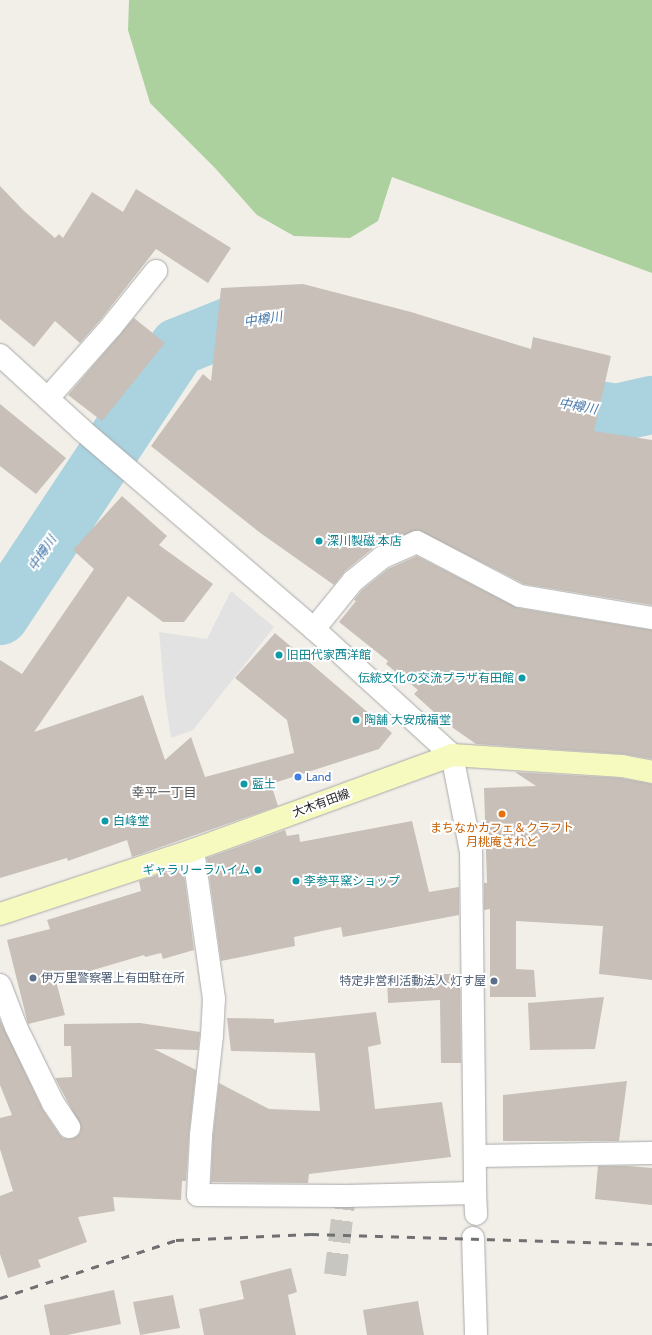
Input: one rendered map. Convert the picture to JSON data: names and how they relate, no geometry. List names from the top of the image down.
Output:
{
  "streets": {
    "main road": ["大木有田線"]
  },
  "districts": ["幸平一丁目"],
  "water": ["中樽川"],
  "places": [
    "深川製磁 本店",
    "旧田代家西洋館",
    "伝統文化の交流プラザ有田館",
    "陶舗 大安成福堂",
    "Land",
    "藍土",
    "まちなかカフェ＆クラフト 月桃庵されど",
    "白峰堂",
    "ギャラリーラハイム",
    "李参平窯ショップ",
    "伊万里警察署上有田駐在所",
    "特定非営利活動法人 灯す屋"
  ]
}
